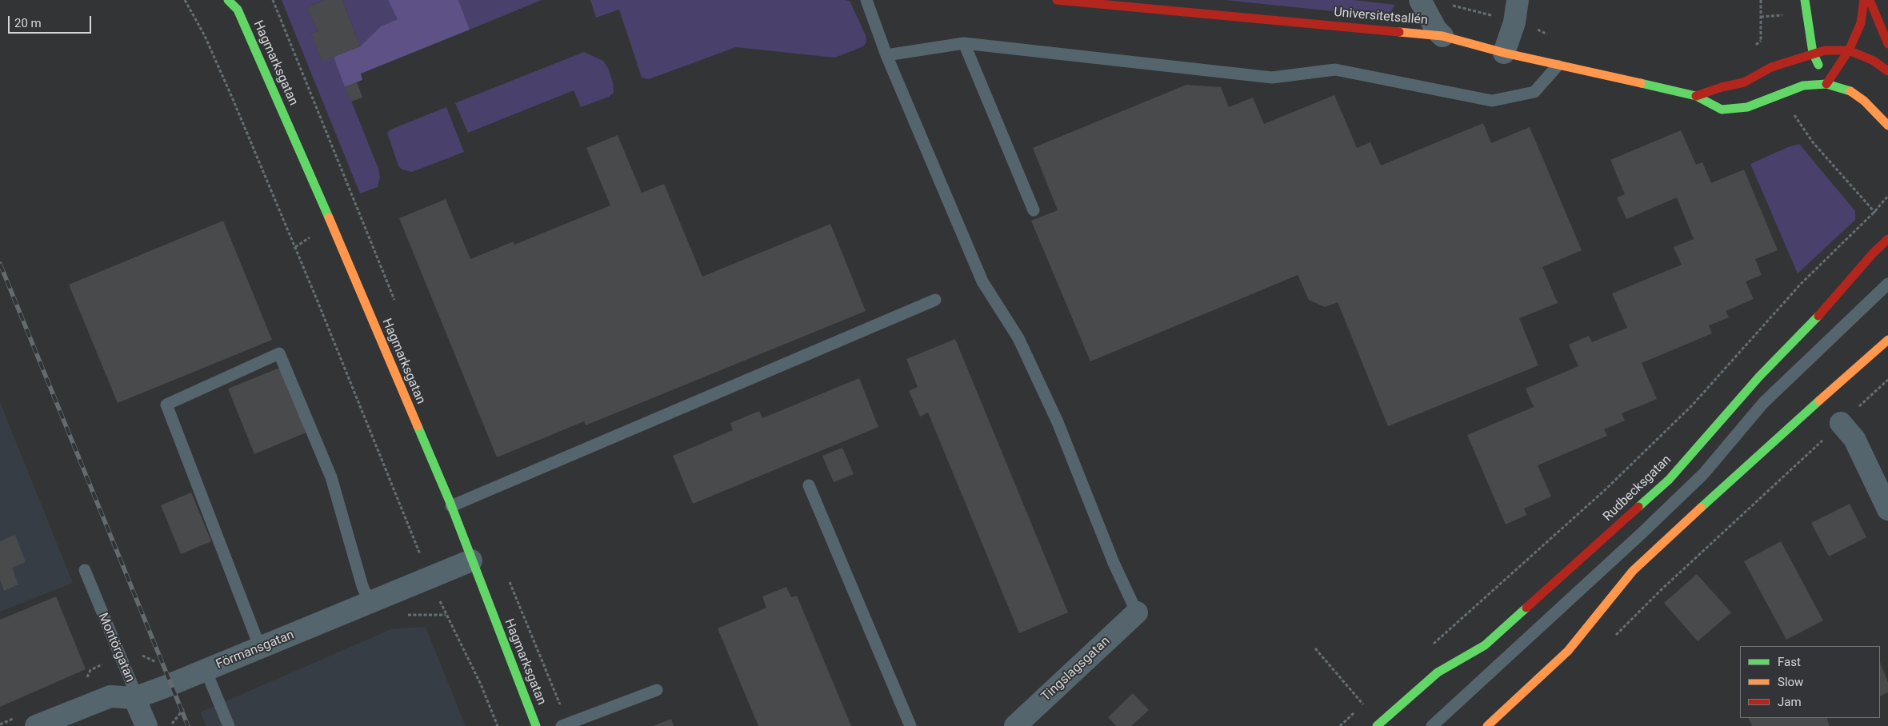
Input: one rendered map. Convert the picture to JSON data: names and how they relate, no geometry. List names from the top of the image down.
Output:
{
  "streets": {
    "street": [
      "Universitetsallén",
      "Hagmarksgatan",
      "Rudbecksgatan",
      "Montörgatan",
      "Förmansgatan",
      "Tingslagsgatan"
    ]
  },
  "crossings": [
    ["Hagmarksgatan", "Förmansgatan"],
    ["Montörgatan", "Förmansgatan"]
  ],
  "legend": ["Fast", "Slow", "Jam"],
  "scale_bar": "20 m"
}
